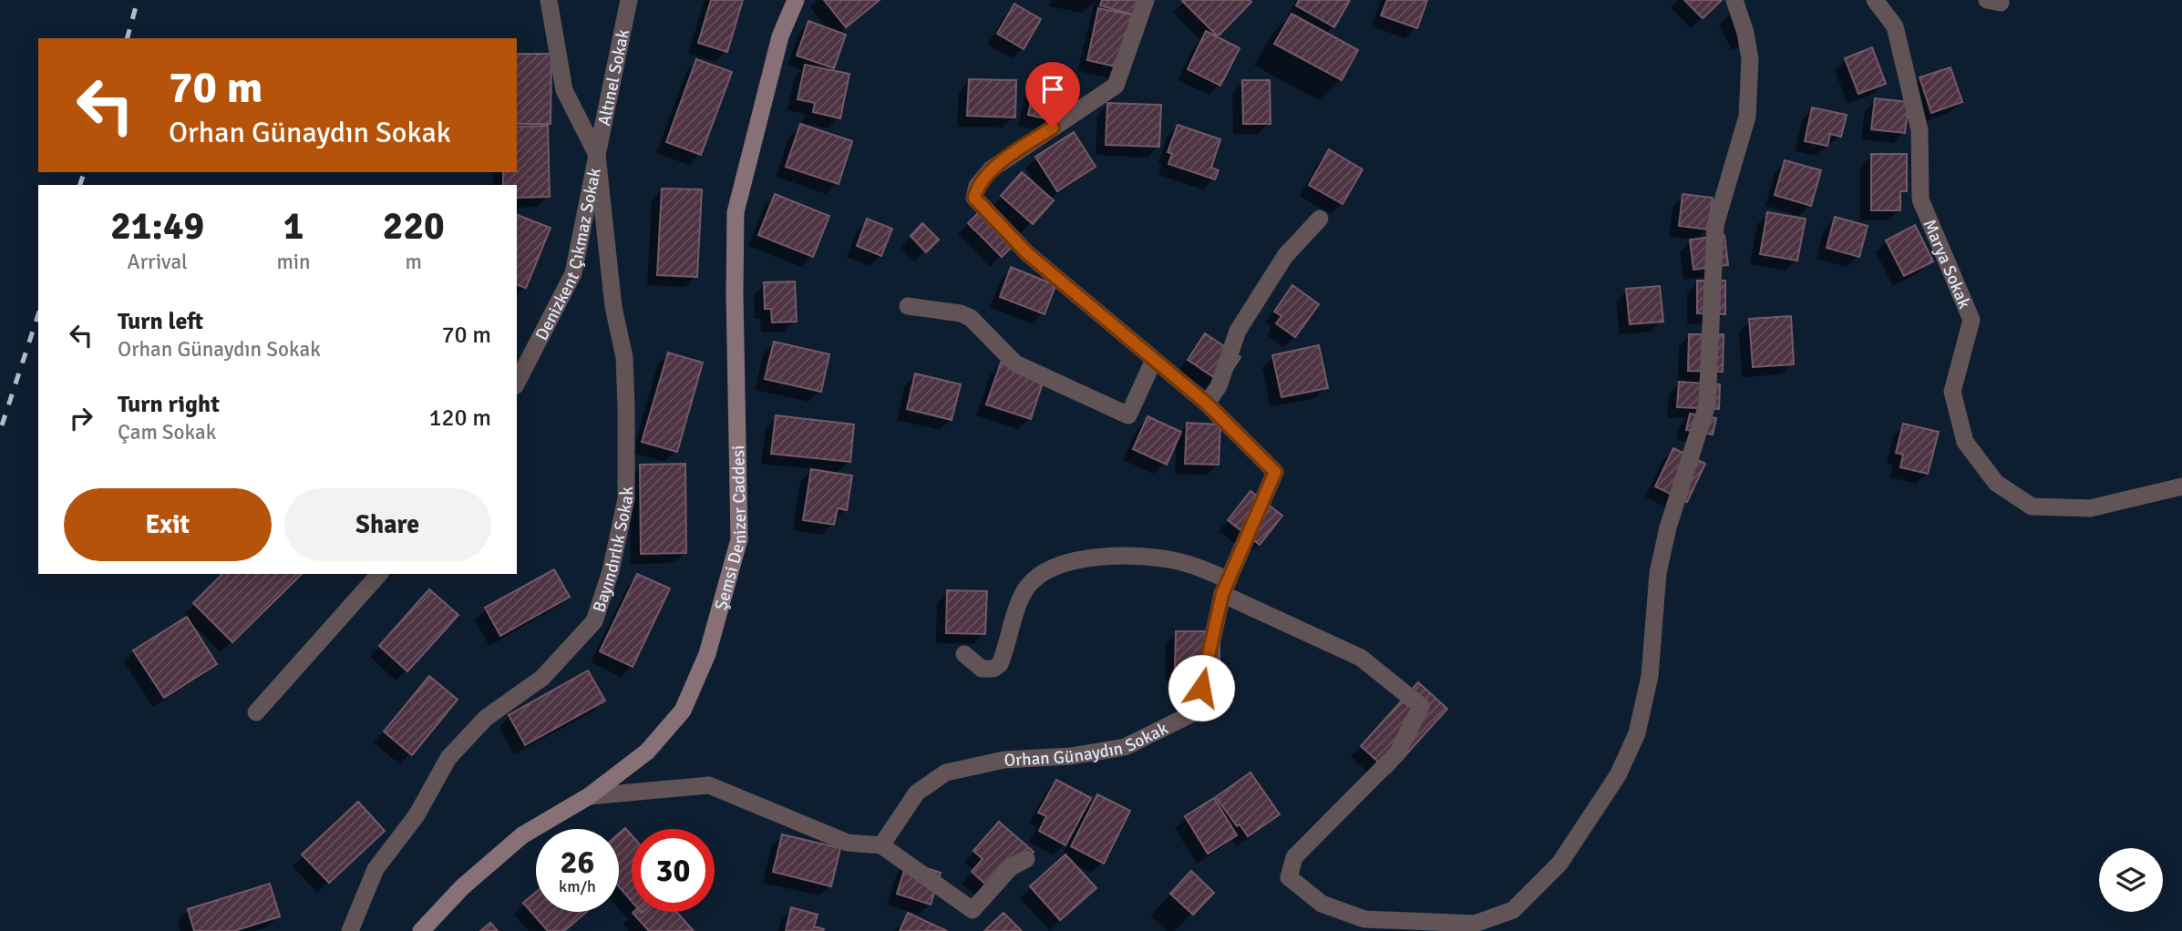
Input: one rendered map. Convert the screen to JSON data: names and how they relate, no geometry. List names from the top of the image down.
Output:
{
  "streets": {
    "main road": ["Şemsi Denizer Caddesi"],
    "street": [
      "Altınel Sokak",
      "Denizkent Çıkmaz Sokak",
      "Marya Sokak",
      "Bayındırlık Sokak",
      "Orhan Günaydın Sokak"
    ]
  },
  "crossings": [
    ["Altınel Sokak", "Denizkent Çıkmaz Sokak"],
    ["Altınel Sokak", "Bayındırlık Sokak"],
    ["Denizkent Çıkmaz Sokak", "Bayındırlık Sokak"]
  ],
  "page": {
    "turn": ["70 m", "Orhan Günaydın Sokak"],
    "eta": [
      "21:49",
      "Arrival",
      "1",
      "min",
      "220",
      "m"
    ],
    "list": [
      {
        "name": "Turn left",
        "note": "Orhan Günaydın Sokak",
        "value": "70 m"
      },
      {
        "name": "Turn right",
        "note": "Çam Sokak",
        "value": "120 m"
      }
    ],
    "buttons": ["Exit", "Share"],
    "speed": "26 km/h",
    "limit": "30"
  }
}
